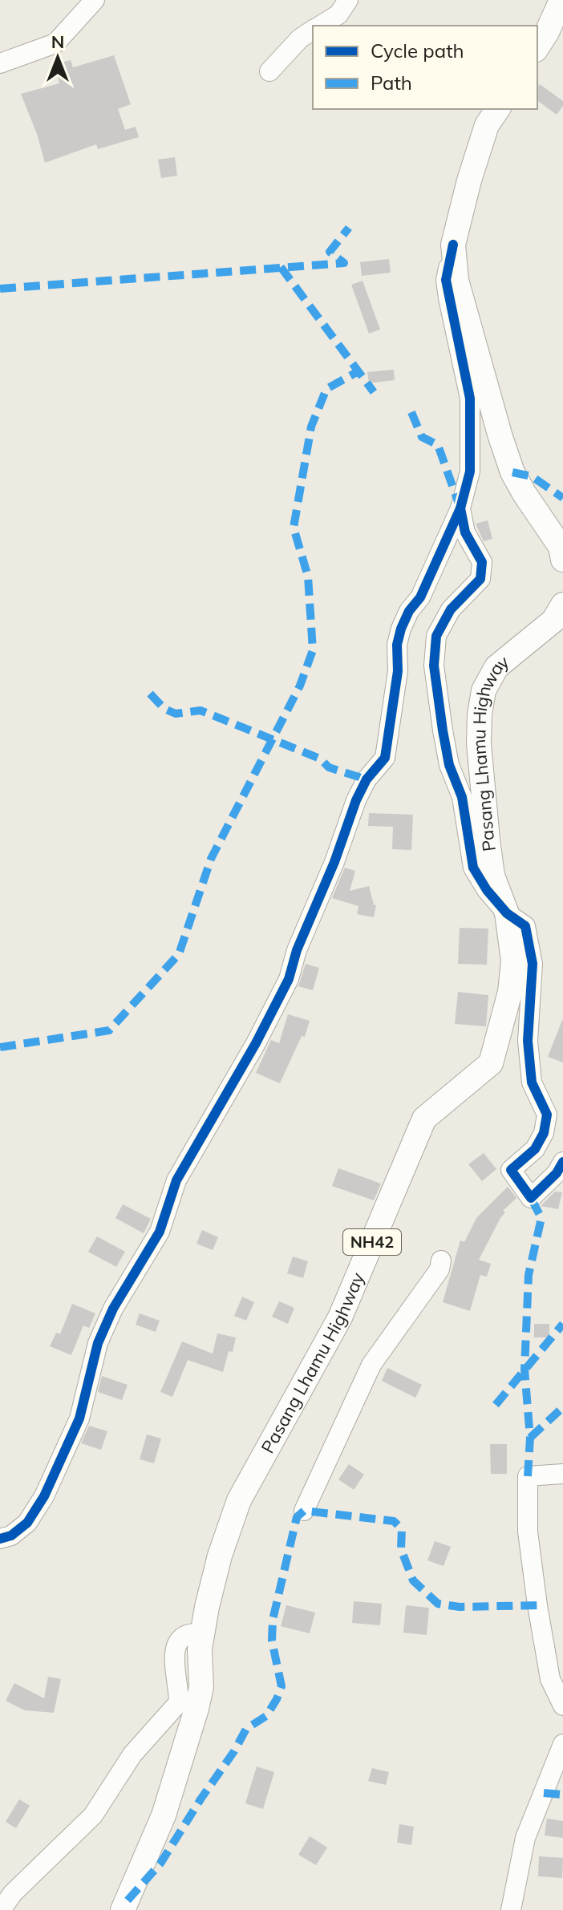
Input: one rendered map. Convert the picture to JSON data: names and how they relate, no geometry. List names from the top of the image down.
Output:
{
  "streets": {
    "main road": ["Pasang Lhamu Highway", "NH42"]
  },
  "legend": ["Cycle path", "Path"],
  "north": "top"
}
